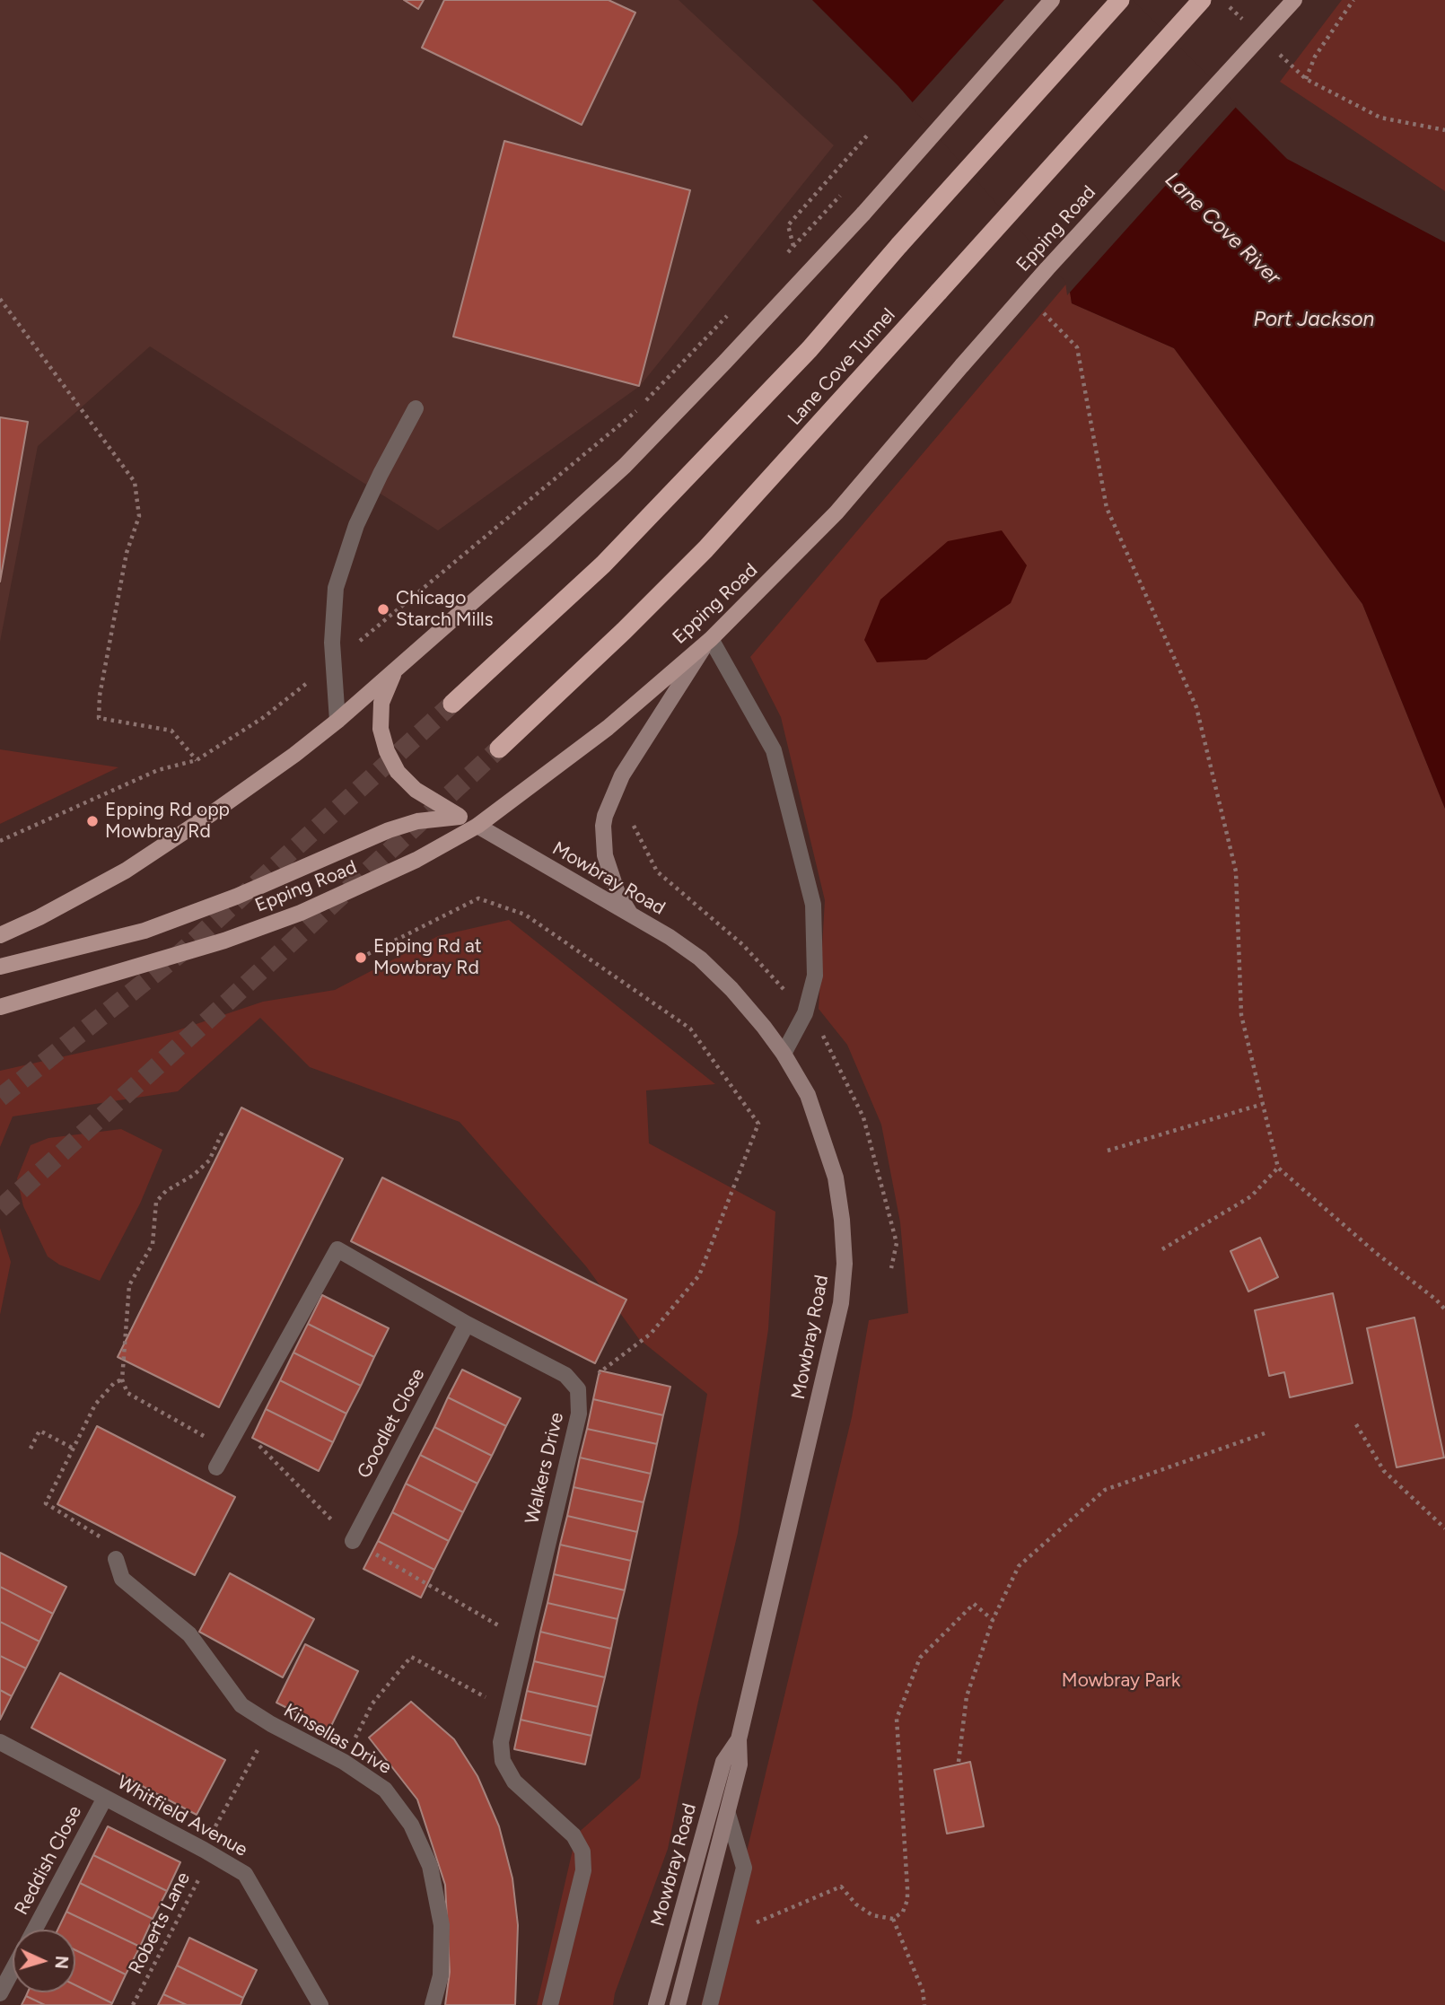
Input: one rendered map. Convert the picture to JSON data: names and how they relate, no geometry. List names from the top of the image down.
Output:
{
  "streets": {
    "highway": ["Lane Cove Tunnel"],
    "main road": ["Epping Road", "Mowbray Road"],
    "street": [
      "Goodlet Close",
      "Walkers Drive",
      "Kinsellas Drive",
      "Whitfield Avenue",
      "Reddish Close"
    ],
    "path": ["Roberts Lane"]
  },
  "crossings": [
    ["Epping Road", "Mowbray Road"],
    ["Goodlet Close", "Walkers Drive"],
    ["Kinsellas Drive", "Roberts Lane"],
    ["Whitfield Avenue", "Reddish Close"],
    ["Whitfield Avenue", "Roberts Lane"]
  ],
  "water": ["Lane Cove River", "Port Jackson"],
  "parks": ["Mowbray Park"],
  "places": ["Chicago Starch Mills", "Epping Rd opp Mowbray Rd", "Epping Rd at Mowbray Rd"],
  "north": "right"
}
